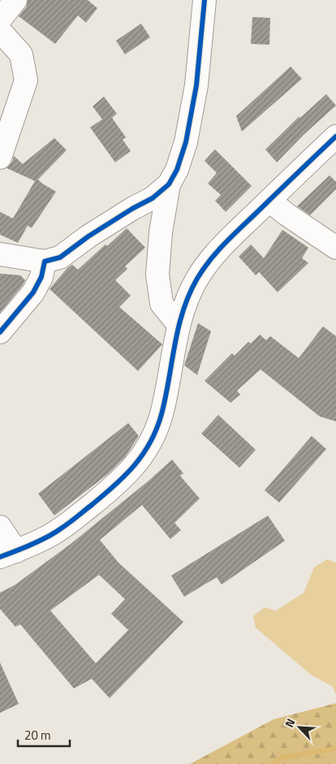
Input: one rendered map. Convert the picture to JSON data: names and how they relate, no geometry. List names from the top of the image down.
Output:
{
  "scale_bar": "20 m",
  "north": "top left"
}
